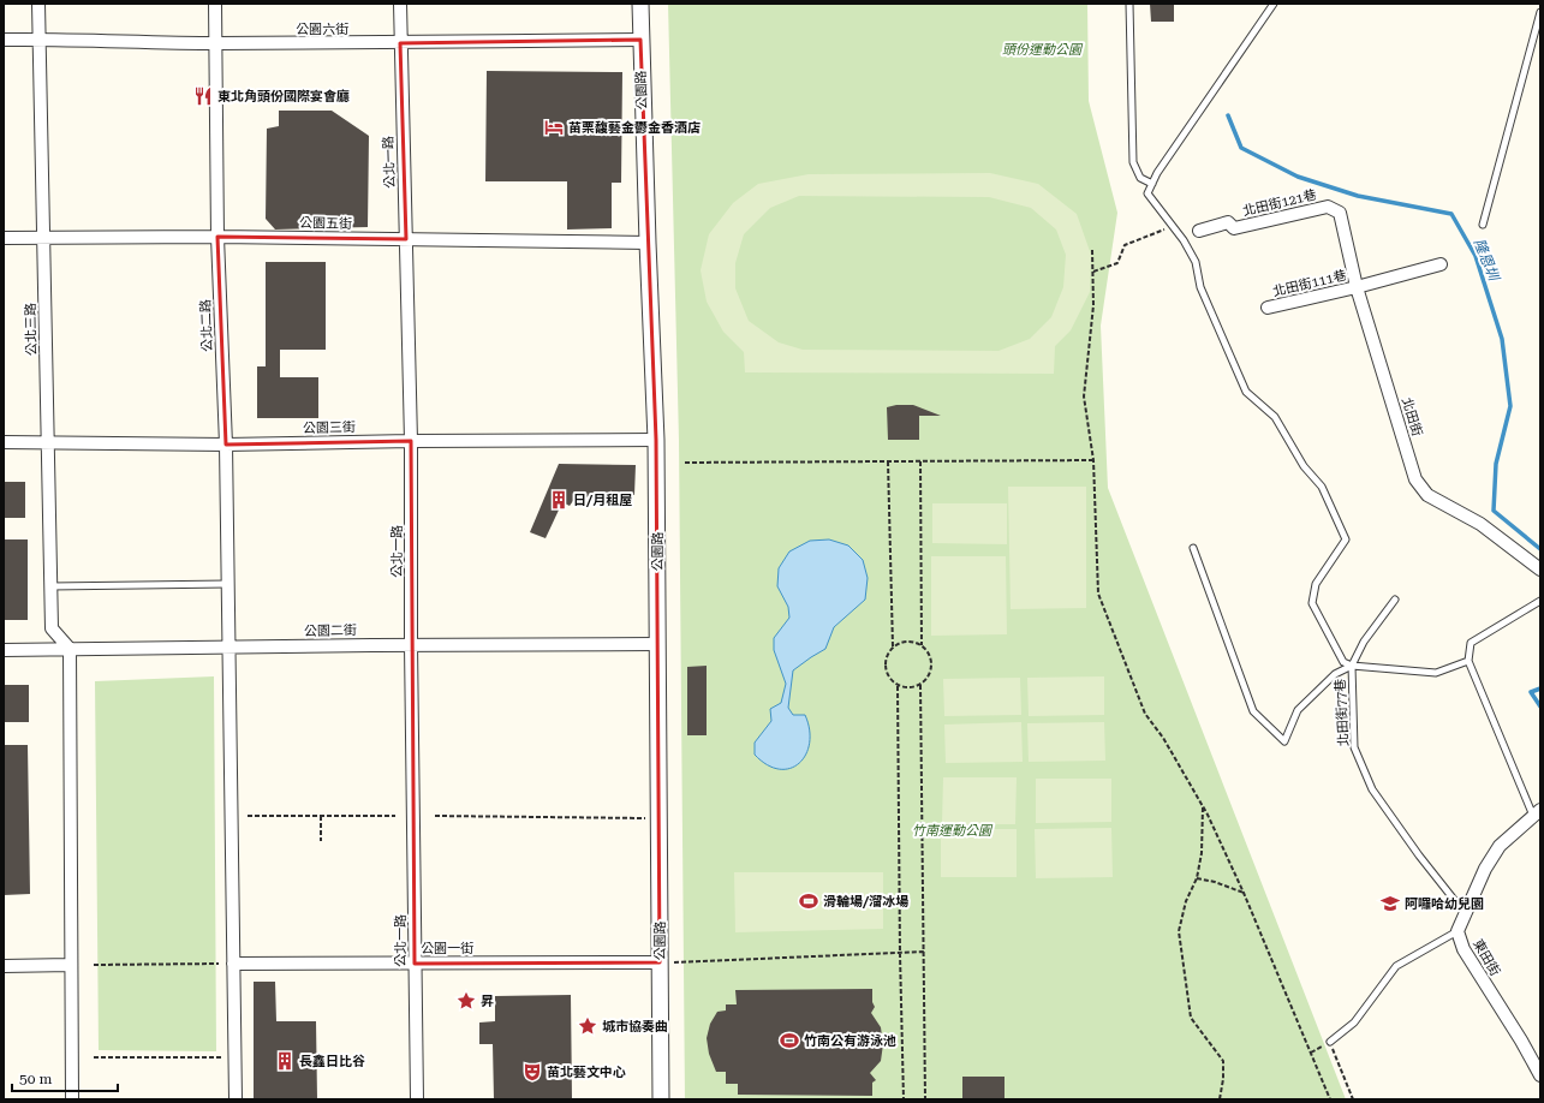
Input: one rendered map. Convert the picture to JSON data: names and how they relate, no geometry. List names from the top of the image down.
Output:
{
  "streets": {
    "street": [
      "公園六街",
      "公園路",
      "公北一路",
      "北田街121巷",
      "公園五街",
      "北田街111巷",
      "公北二路",
      "公北三路",
      "北田街",
      "公園三街",
      "公園二街",
      "公園一街",
      "東田街"
    ],
    "lane": ["北田街77巷"]
  },
  "crossings": [
    ["公園六街", "公園路"],
    ["公園六街", "公北一路"],
    ["公園六街", "公北二路"],
    ["公園六街", "公北三路"],
    ["公園路", "公園五街"],
    ["公園路", "公園三街"],
    ["公園路", "公園二街"],
    ["公園路", "公園一街"],
    ["公北一路", "公園五街"],
    ["公北一路", "公園三街"],
    ["公北一路", "公園二街"],
    ["公北一路", "公園一街"],
    ["北田街121巷", "北田街"],
    ["公園五街", "公北二路"],
    ["公園五街", "公北三路"],
    ["北田街111巷", "北田街"],
    ["公北二路", "公園三街"],
    ["公北二路", "公園二街"],
    ["公北二路", "公園一街"],
    ["公北三路", "公園三街"],
    ["公北三路", "公園二街"],
    ["北田街77巷", "東田街"]
  ],
  "water": ["隆恩圳"],
  "parks": ["頭份運動公園", "竹南運動公園"],
  "places": {
    "restaurant": ["東北角頭份國際宴會廳"],
    "hotel": ["苗栗馥藝金鬱金香酒店"],
    "building": ["日/月租屋", "長鑫日比谷"],
    "sports": ["滑輪場/溜冰場", "竹南公有游泳池"],
    "school or university": ["阿囉哈幼兒園"],
    "place": ["昇", "城市協奏曲"],
    "theatre": ["苗北藝文中心"]
  },
  "scale_bar": "50 m"
}
